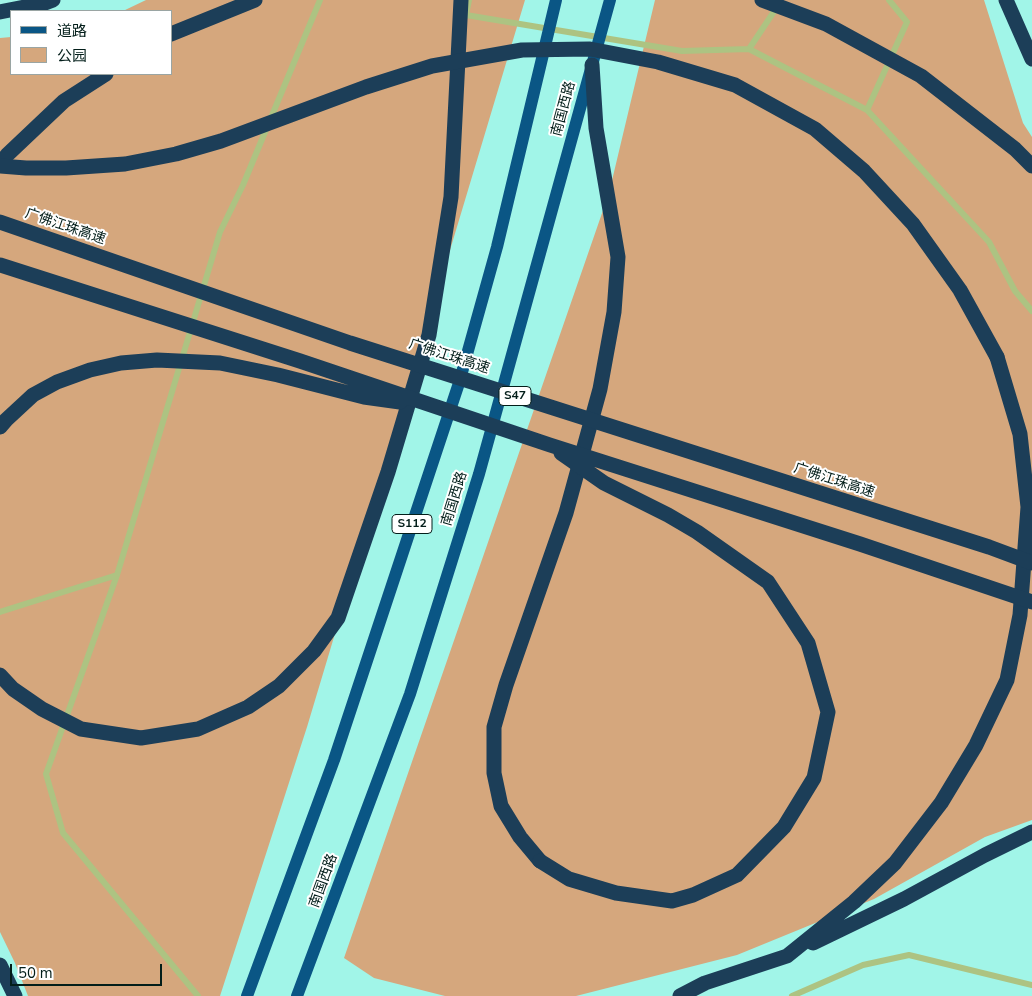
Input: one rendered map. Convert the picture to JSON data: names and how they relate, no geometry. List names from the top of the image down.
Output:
{
  "streets": {
    "highway": ["广佛江珠高速", "S47"],
    "main road": ["南国西路", "S112"]
  },
  "legend": ["道路", "公园"],
  "scale_bar": "50 m"
}
